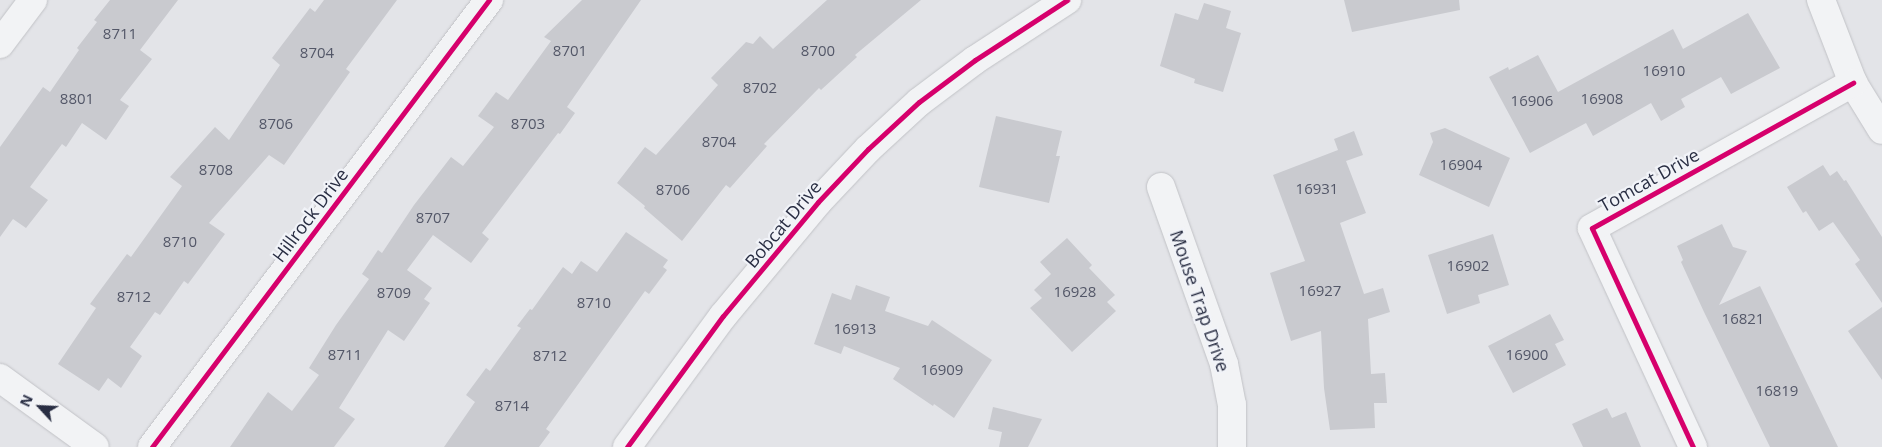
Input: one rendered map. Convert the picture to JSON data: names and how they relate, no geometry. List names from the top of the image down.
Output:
{
  "streets": {
    "street": [
      "Tomcat Drive",
      "Hillrock Drive",
      "Bobcat Drive",
      "Mouse Trap Drive"
    ]
  },
  "house_numbers": [
    "8711",
    "8701",
    "8700",
    "8704",
    "16910",
    "8702",
    "8801",
    "16908",
    "16906",
    "8706",
    "8703",
    "8704",
    "16904",
    "8708",
    "16931",
    "8706",
    "8707",
    "8710",
    "16902",
    "16927",
    "16928",
    "8709",
    "8712",
    "8710",
    "16821",
    "16913",
    "8711",
    "16900",
    "8712",
    "16909",
    "16819",
    "8714"
  ],
  "north": "top left"
}
